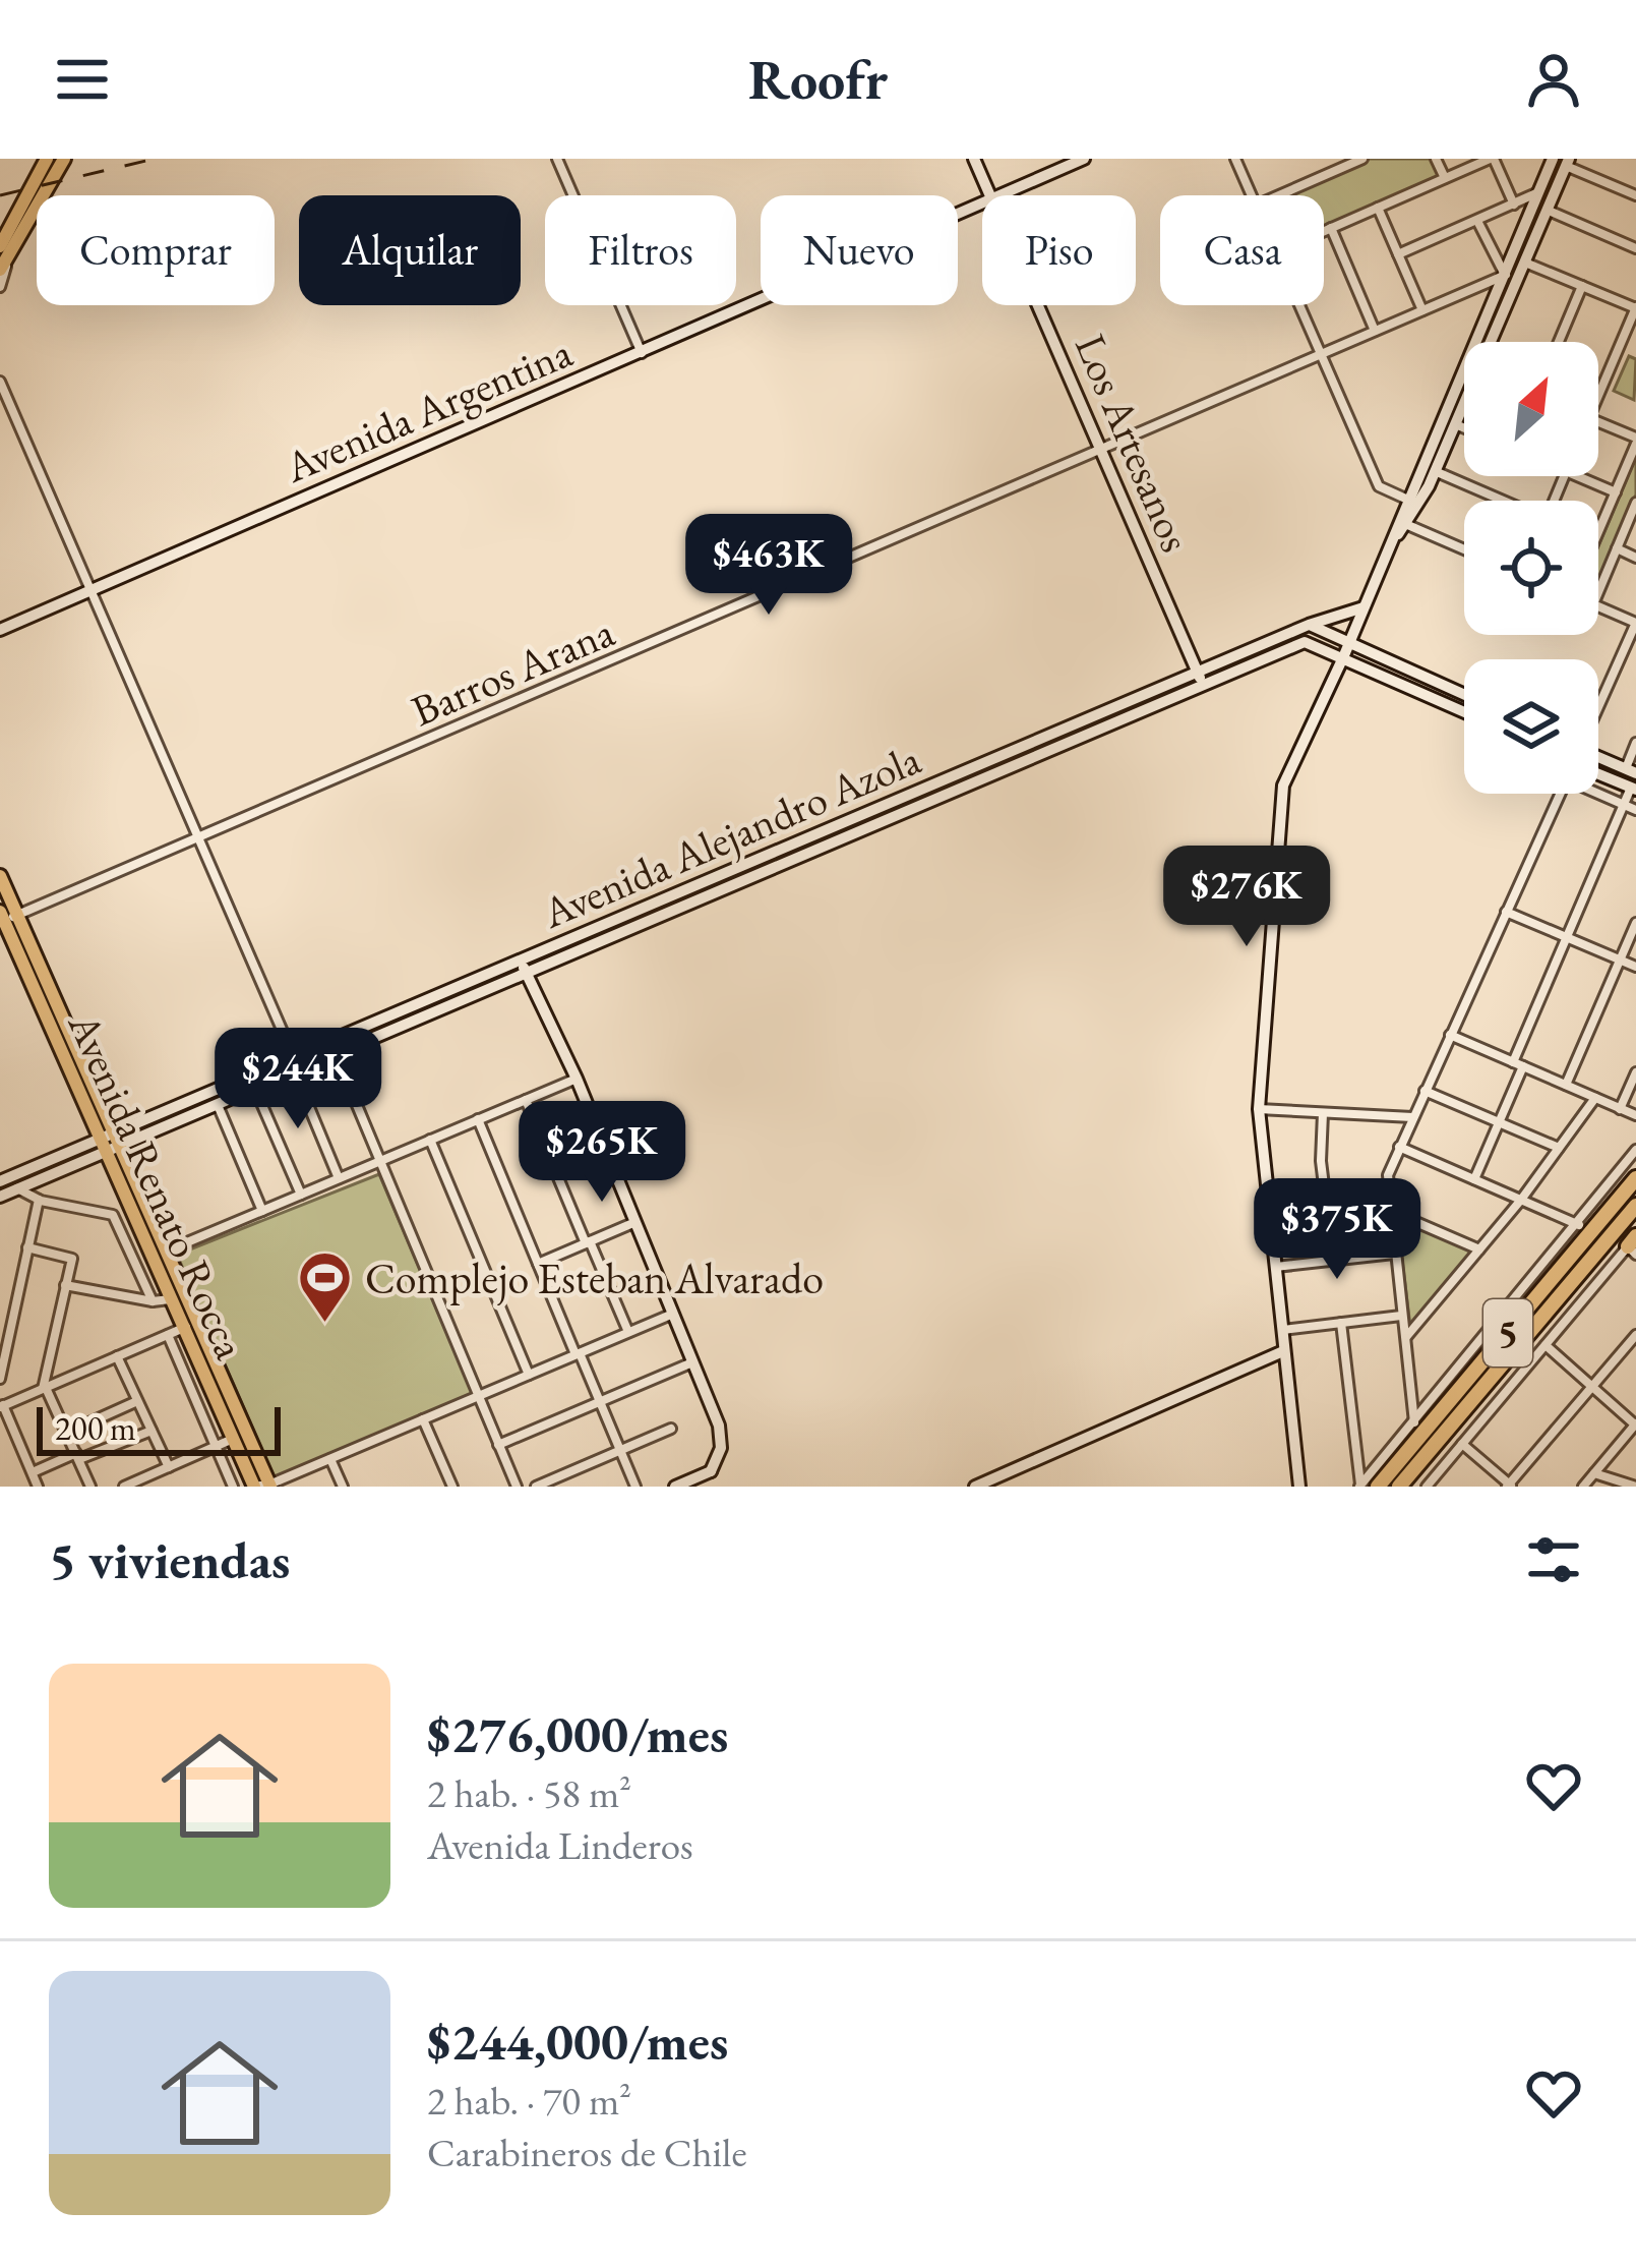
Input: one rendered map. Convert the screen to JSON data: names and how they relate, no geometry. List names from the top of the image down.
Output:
{
  "streets": {
    "highway": ["5"],
    "main road": ["Avenida Renato Rocca"],
    "street": [
      "Avenida Argentina",
      "Los Artesanos",
      "Barros Arana",
      "Avenida Alejandro Azola"
    ]
  },
  "crossings": [
    ["Los Artesanos", "Barros Arana"],
    ["Los Artesanos", "Avenida Alejandro Azola"],
    ["Barros Arana", "Avenida Renato Rocca"],
    ["Avenida Alejandro Azola", "Avenida Renato Rocca"]
  ],
  "places": {
    "sports": ["Complejo Esteban Alvarado"]
  },
  "scale_bar": "200 m",
  "north": "top right",
  "page": {
    "header": "Roofr",
    "chip": [
      "Comprar",
      "Alquilar",
      "Filtros",
      "Nuevo",
      "Piso",
      "Casa"
    ],
    "price": [
      "$463K",
      "$276K",
      "$244K",
      "$265K",
      "$375K"
    ],
    "scale": "200 m",
    "heading": "5 viviendas",
    "list": [
      {
        "name": "$276,000/mes",
        "note": "2 hab. · 58 m² · Avenida Linderos"
      },
      {
        "name": "$244,000/mes",
        "note": "2 hab. · 70 m² · Carabineros de Chile"
      }
    ]
  }
}
